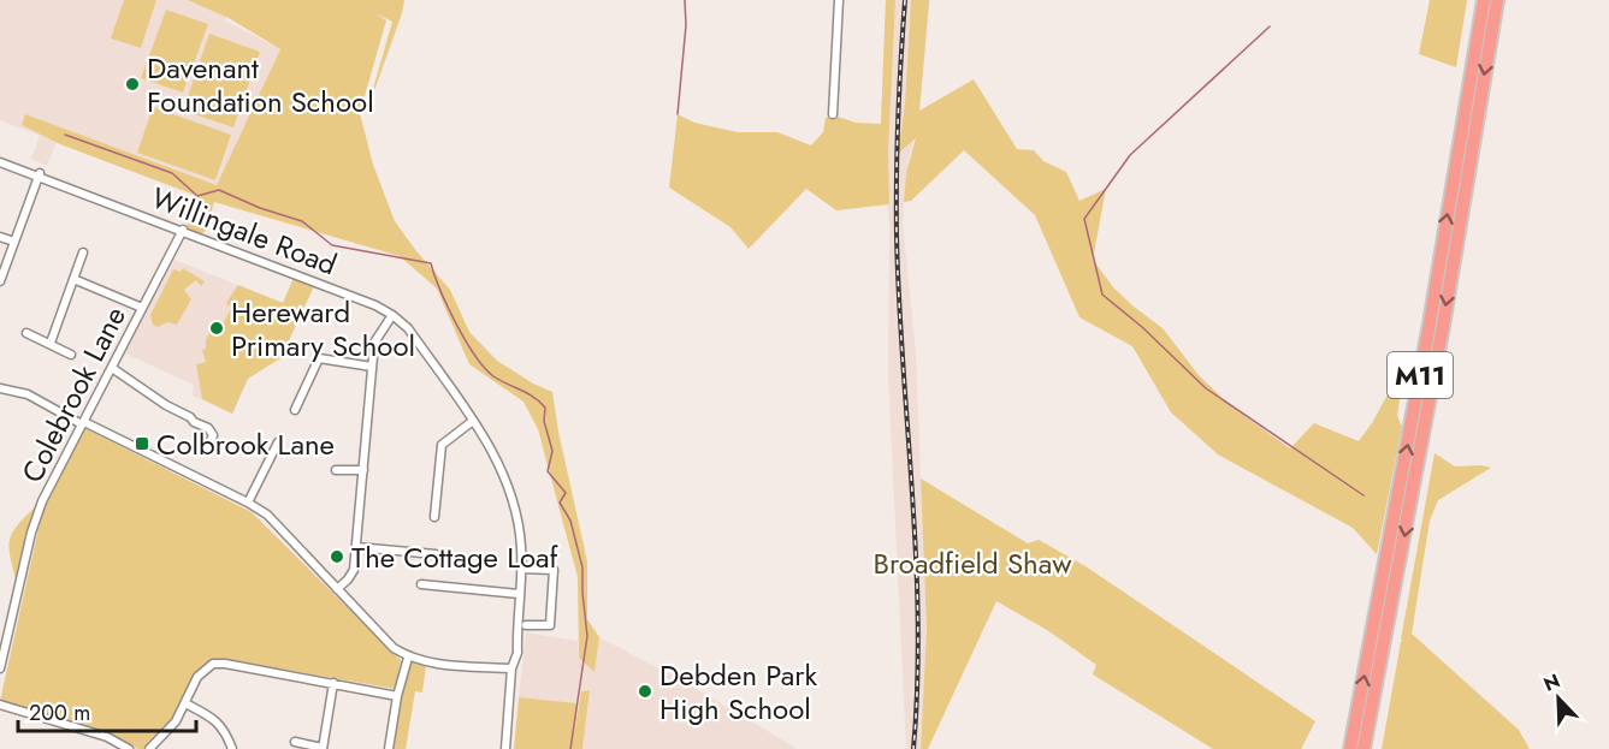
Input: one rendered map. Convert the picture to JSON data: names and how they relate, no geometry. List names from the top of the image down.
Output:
{
  "streets": {
    "highway": ["M11"],
    "street": ["Willingale Road", "Colebrook Lane"]
  },
  "crossings": [
    ["Willingale Road", "Colebrook Lane"]
  ],
  "parks": ["Broadfield Shaw"],
  "places": {
    "other": [
      "Davenant Foundation School",
      "Hereward Primary School",
      "The Cottage Loaf",
      "Debden Park High School"
    ],
    "transit": ["Colbrook Lane"]
  },
  "scale_bar": "200 m",
  "north": "top left"
}
